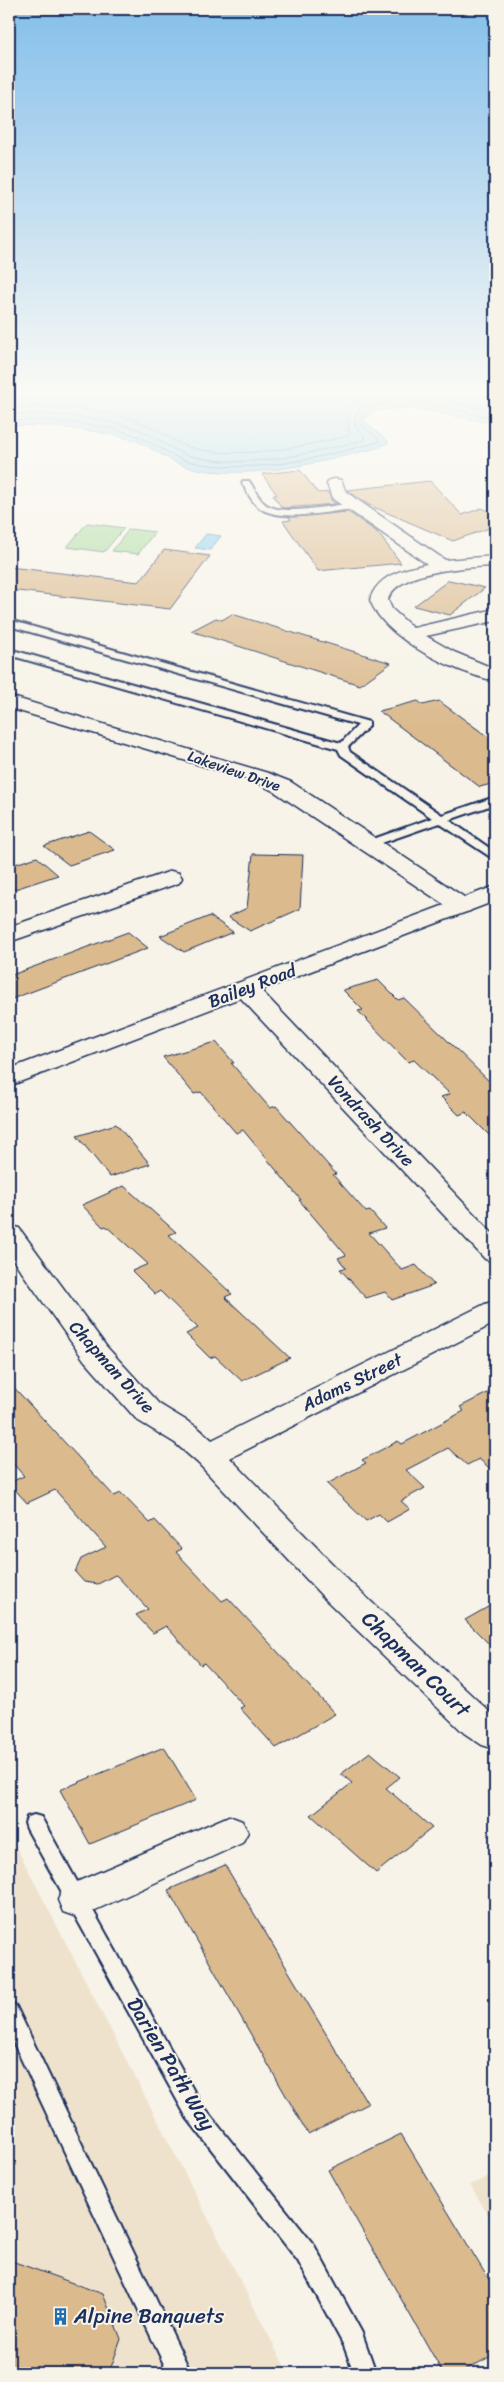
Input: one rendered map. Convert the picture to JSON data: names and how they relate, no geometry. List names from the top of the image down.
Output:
{
  "streets": {
    "street": [
      "Lakeview Drive",
      "Bailey Road",
      "Vondrash Drive",
      "Chapman Drive",
      "Adams Street",
      "Chapman Court"
    ],
    "lane": ["Darien Path Way"]
  },
  "crossings": [
    ["Lakeview Drive", "Bailey Road"],
    ["Bailey Road", "Vondrash Drive"],
    ["Chapman Drive", "Adams Street"],
    ["Chapman Drive", "Chapman Court"]
  ],
  "places": {
    "building": ["Alpine Banquets"]
  }
}
